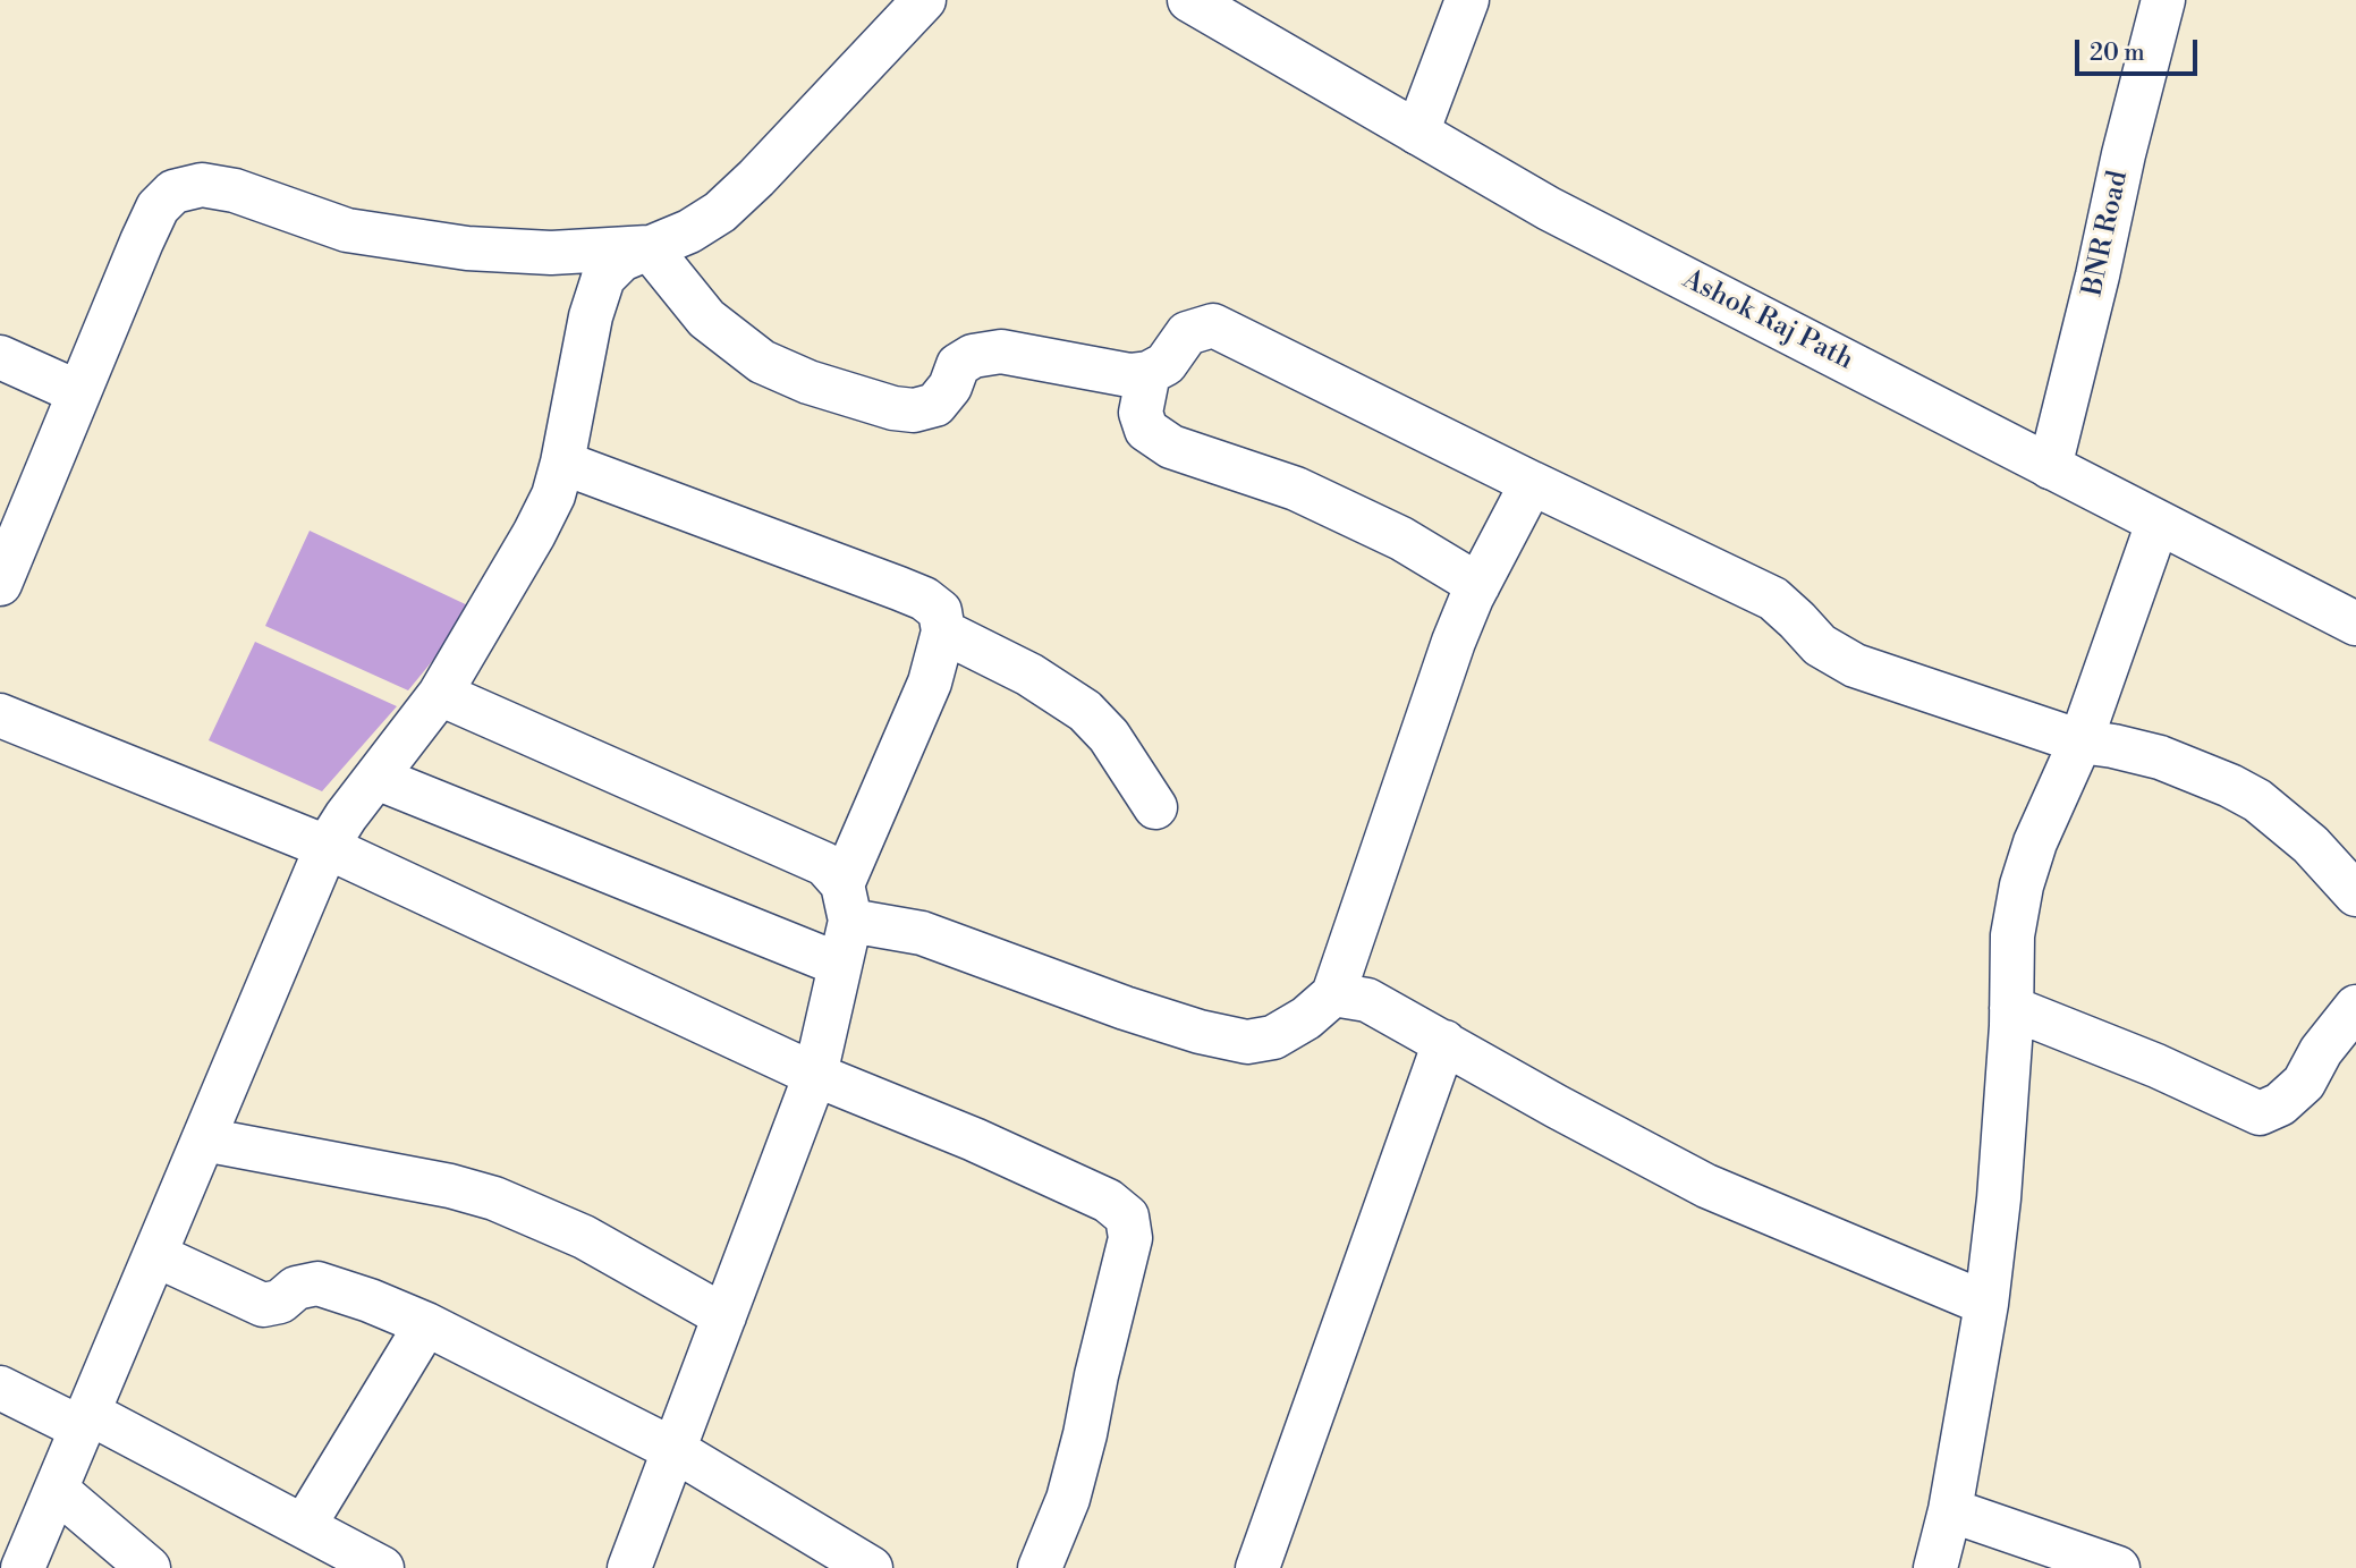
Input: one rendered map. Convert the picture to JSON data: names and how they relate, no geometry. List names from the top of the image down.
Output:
{
  "streets": {
    "street": ["BNR Road", "Ashok Raj Path"]
  },
  "crossings": [
    ["BNR Road", "Ashok Raj Path"]
  ],
  "scale_bar": "20 m"
}
